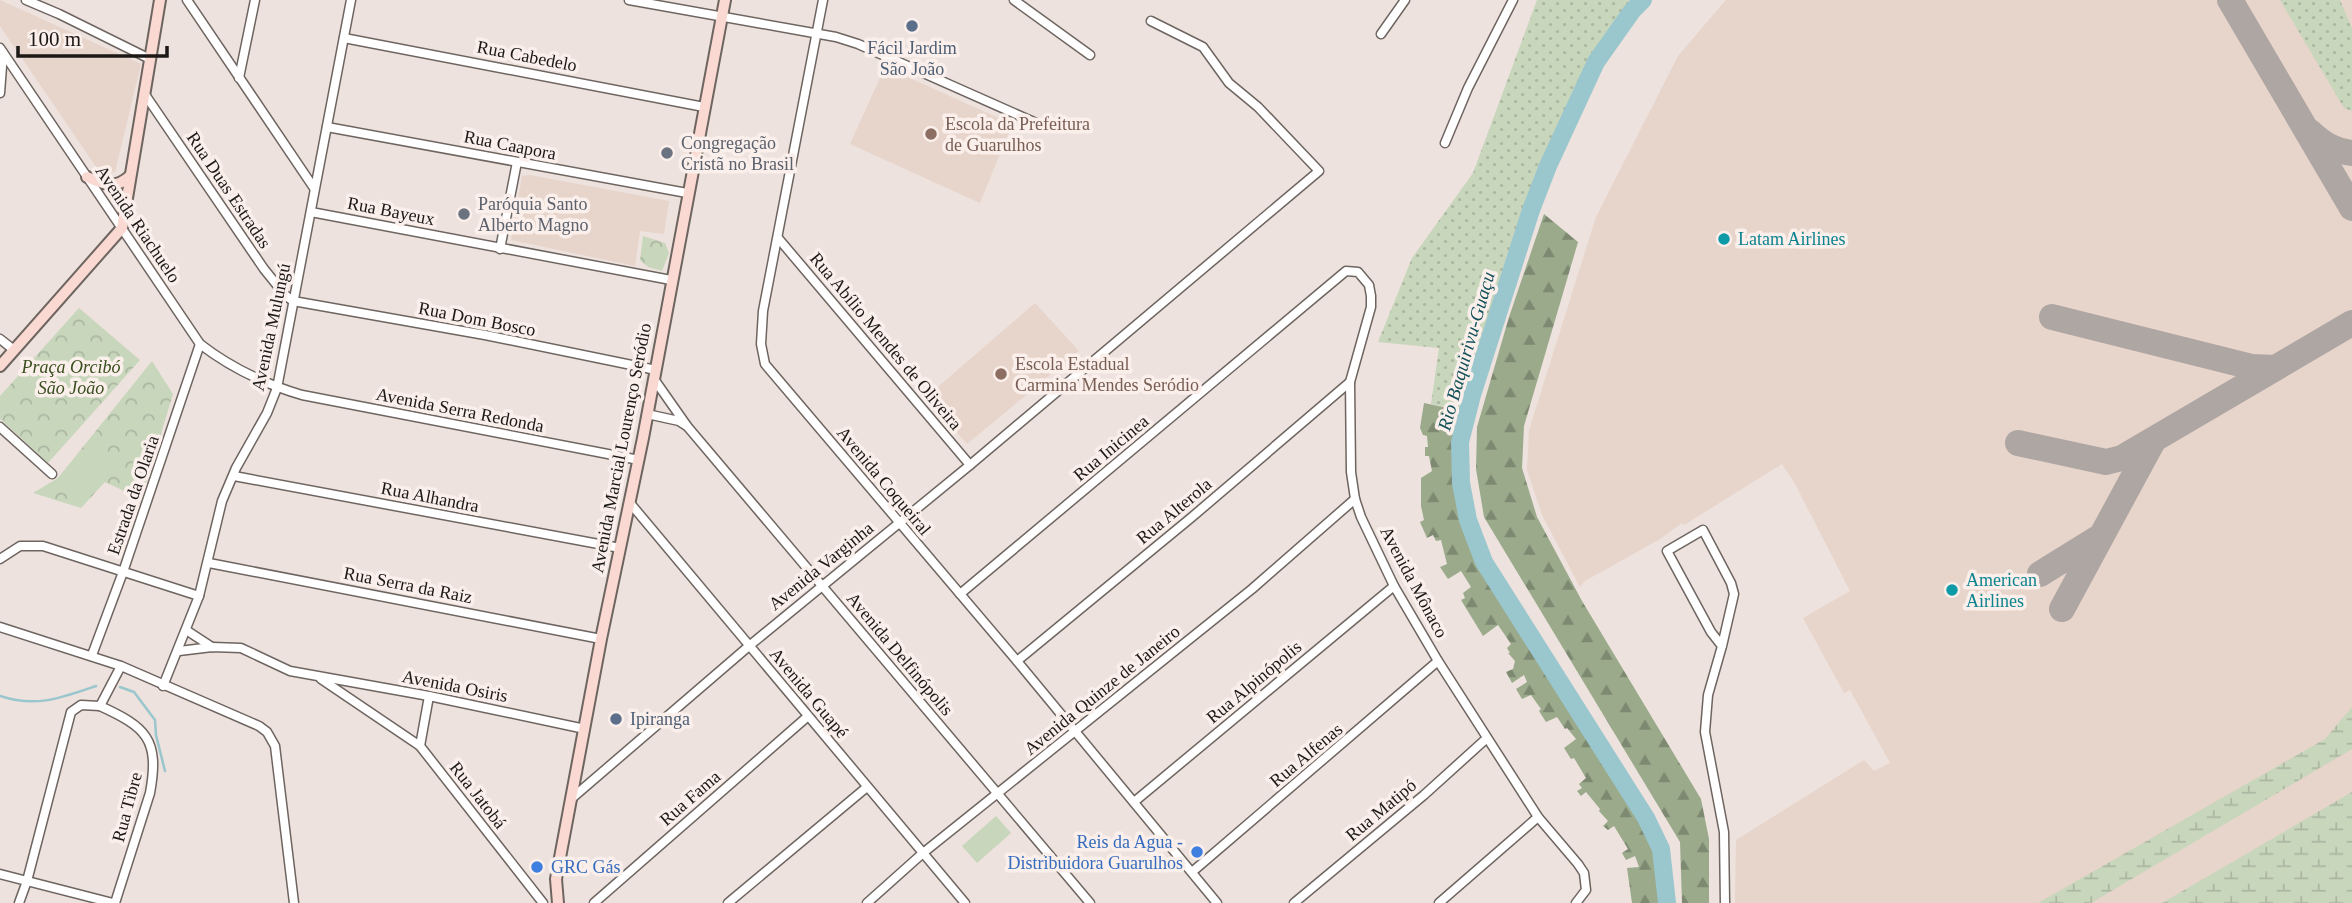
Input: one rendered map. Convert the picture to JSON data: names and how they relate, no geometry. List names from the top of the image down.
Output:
{
  "streets": {
    "main road": ["Avenida Marcial Lourenço Seródio"],
    "street": [
      "Rua Cabedelo",
      "Rua Caapora",
      "Rua Duas Estradas",
      "Rua Bayeux",
      "Avenida Riachuelo",
      "Rua Dom Bosco",
      "Avenida Mulungú",
      "Rua Abílio Mendes de Oliveira",
      "Avenida Serra Redonda",
      "Rua Inicinea",
      "Avenida Coqueiral",
      "Estrada da Olaria",
      "Rua Alhandra",
      "Rua Alterola",
      "Avenida Varginha",
      "Avenida Mônaco",
      "Rua Serra da Raiz",
      "Avenida Delfinópolis",
      "Rua Alpinópolis",
      "Avenida Osiris",
      "Avenida Quinze de Janeiro",
      "Avenida Guapé",
      "Rua Alfenas",
      "Rua Jatobá",
      "Rua Fama",
      "Rua Tibre",
      "Rua Matipó"
    ]
  },
  "crossings": [
    ["Rua Cabedelo", "Avenida Mulungú"],
    ["Rua Cabedelo", "Avenida Marcial Lourenço Seródio"],
    ["Rua Caapora", "Avenida Mulungú"],
    ["Rua Caapora", "Avenida Marcial Lourenço Seródio"],
    ["Rua Duas Estradas", "Rua Dom Bosco"],
    ["Rua Duas Estradas", "Avenida Mulungú"],
    ["Rua Bayeux", "Avenida Mulungú"],
    ["Rua Bayeux", "Avenida Marcial Lourenço Seródio"],
    ["Avenida Riachuelo", "Avenida Mulungú"],
    ["Avenida Riachuelo", "Avenida Serra Redonda"],
    ["Avenida Riachuelo", "Estrada da Olaria"],
    ["Rua Dom Bosco", "Avenida Mulungú"],
    ["Rua Dom Bosco", "Avenida Marcial Lourenço Seródio"],
    ["Rua Dom Bosco", "Avenida Delfinópolis"],
    ["Avenida Mulungú", "Avenida Serra Redonda"],
    ["Avenida Mulungú", "Rua Alhandra"],
    ["Avenida Mulungú", "Rua Serra da Raiz"],
    ["Avenida Mulungú", "Avenida Osiris"],
    ["Rua Abílio Mendes de Oliveira", "Avenida Coqueiral"],
    ["Rua Abílio Mendes de Oliveira", "Avenida Varginha"],
    ["Avenida Serra Redonda", "Avenida Marcial Lourenço Seródio"],
    ["Avenida Marcial Lourenço Seródio", "Rua Alhandra"],
    ["Avenida Marcial Lourenço Seródio", "Avenida Varginha"],
    ["Avenida Marcial Lourenço Seródio", "Rua Serra da Raiz"],
    ["Avenida Marcial Lourenço Seródio", "Avenida Delfinópolis"],
    ["Avenida Marcial Lourenço Seródio", "Avenida Osiris"],
    ["Avenida Marcial Lourenço Seródio", "Avenida Guapé"],
    ["Rua Inicinea", "Avenida Coqueiral"],
    ["Rua Inicinea", "Avenida Mônaco"],
    ["Avenida Coqueiral", "Rua Alterola"],
    ["Avenida Coqueiral", "Avenida Varginha"],
    ["Avenida Coqueiral", "Rua Alpinópolis"],
    ["Avenida Coqueiral", "Avenida Quinze de Janeiro"],
    ["Avenida Coqueiral", "Rua Alfenas"],
    ["Rua Alterola", "Avenida Mônaco"],
    ["Avenida Varginha", "Avenida Delfinópolis"],
    ["Avenida Varginha", "Avenida Guapé"],
    ["Avenida Mônaco", "Rua Alpinópolis"],
    ["Avenida Mônaco", "Avenida Quinze de Janeiro"],
    ["Avenida Mônaco", "Rua Alfenas"],
    ["Avenida Mônaco", "Rua Matipó"],
    ["Avenida Delfinópolis", "Avenida Quinze de Janeiro"],
    ["Avenida Osiris", "Rua Jatobá"],
    ["Avenida Quinze de Janeiro", "Avenida Guapé"],
    ["Avenida Guapé", "Rua Fama"]
  ],
  "water": ["Rio Baquirivu-Guaçu"],
  "parks": ["Praça Orcibó São João"],
  "places": [
    "Fácil Jardim São João",
    "Escola da Prefeitura de Guarulhos",
    "Congregação Cristã no Brasil",
    "Paróquia Santo Alberto Magno",
    "Latam Airlines",
    "Escola Estadual Carmina Mendes Seródio",
    "American Airlines",
    "Ipiranga",
    "Reis da Agua - Distribuidora Guarulhos",
    "GRC Gás"
  ],
  "scale_bar": "100 m"
}
